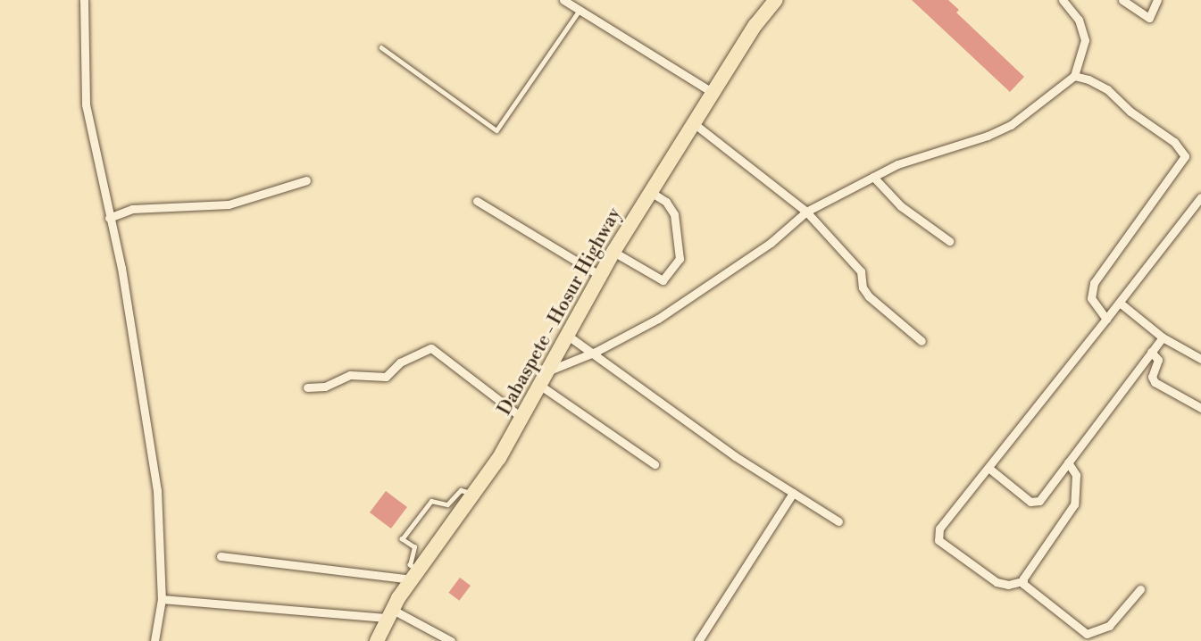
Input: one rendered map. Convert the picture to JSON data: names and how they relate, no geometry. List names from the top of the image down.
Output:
{
  "streets": {
    "highway": ["Dabaspete - Hosur Highway"]
  }
}
